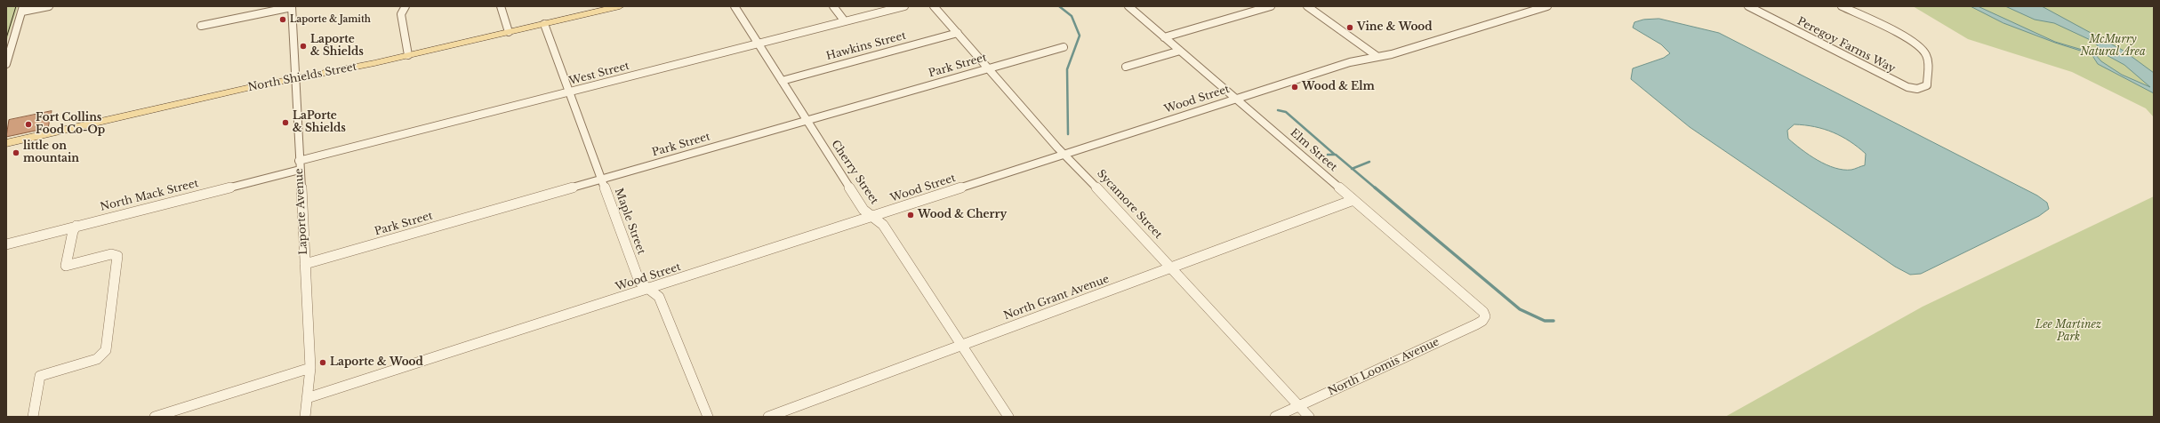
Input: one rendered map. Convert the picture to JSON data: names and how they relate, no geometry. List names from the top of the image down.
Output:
{
  "streets": {
    "main road": ["North Shields Street"],
    "street": [
      "Peregoy Farms Way",
      "Hawkins Street",
      "Park Street",
      "West Street",
      "Wood Street",
      "Elm Street",
      "Cherry Street",
      "North Mack Street",
      "Sycamore Street",
      "Laporte Avenue",
      "Maple Street",
      "North Grant Avenue",
      "North Loomis Avenue"
    ]
  },
  "crossings": [
    ["Hawkins Street", "Cherry Street"],
    ["Hawkins Street", "Sycamore Street"],
    ["Park Street", "Cherry Street"],
    ["Park Street", "Sycamore Street"],
    ["Park Street", "Laporte Avenue"],
    ["Park Street", "Maple Street"],
    ["West Street", "Cherry Street"],
    ["West Street", "North Mack Street"],
    ["West Street", "Laporte Avenue"],
    ["West Street", "Maple Street"],
    ["North Shields Street", "Laporte Avenue"],
    ["North Shields Street", "Maple Street"],
    ["Wood Street", "Elm Street"],
    ["Wood Street", "Cherry Street"],
    ["Wood Street", "Sycamore Street"],
    ["Wood Street", "Laporte Avenue"],
    ["Wood Street", "Maple Street"],
    ["Elm Street", "North Grant Avenue"],
    ["Elm Street", "North Loomis Avenue"],
    ["Cherry Street", "North Grant Avenue"],
    ["North Mack Street", "Laporte Avenue"],
    ["Sycamore Street", "North Grant Avenue"],
    ["Sycamore Street", "North Loomis Avenue"]
  ],
  "parks": ["McMurry Natural Area", "Lee Martinez Park"],
  "places": [
    "Laporte & Jamith",
    "Vine & Wood",
    "Laporte & Shields",
    "Wood & Elm",
    "LaPorte & Shields",
    "Fort Collins Food Co-Op",
    "little on mountain",
    "Wood & Cherry",
    "Laporte & Wood"
  ]
}
